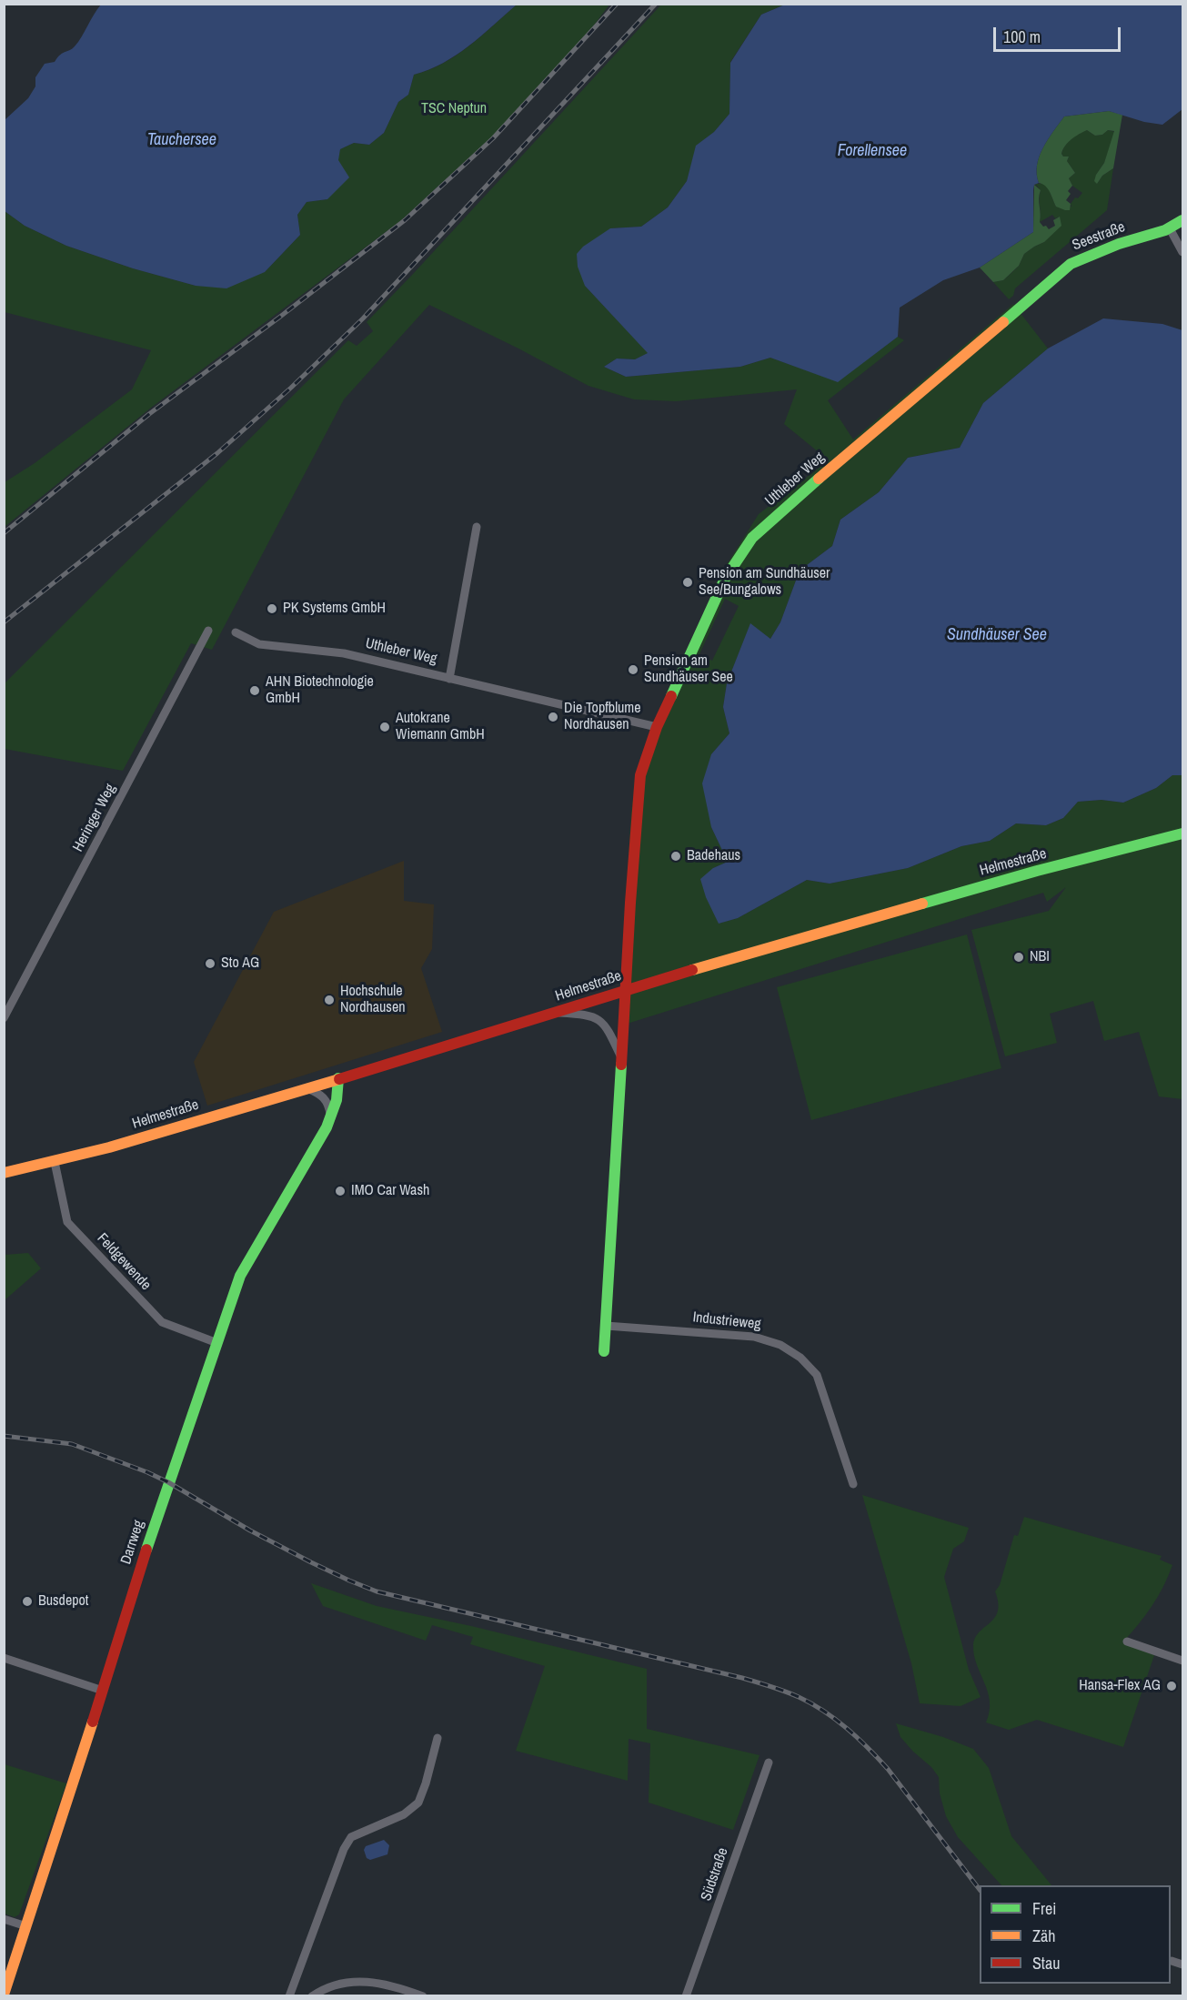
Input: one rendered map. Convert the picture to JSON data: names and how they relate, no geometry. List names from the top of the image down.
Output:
{
  "streets": {
    "street": [
      "Seestraße",
      "Uthleber Weg",
      "Heringer Weg",
      "Helmestraße",
      "Feldgewende",
      "Industrieweg",
      "Darrweg",
      "Südstraße"
    ]
  },
  "crossings": [
    ["Seestraße", "Uthleber Weg"],
    ["Uthleber Weg", "Helmestraße"],
    ["Helmestraße", "Feldgewende"],
    ["Helmestraße", "Darrweg"],
    ["Feldgewende", "Darrweg"]
  ],
  "water": ["Tauchersee", "Forellensee", "Sundhäuser See"],
  "parks": ["TSC Neptun"],
  "places": [
    "Pension am Sundhäuser See/Bungalows",
    "PK Systems GmbH",
    "Pension am Sundhäuser See",
    "AHN Biotechnologie GmbH",
    "Die Topfblume Nordhausen",
    "Autokrane Wiemann GmbH",
    "Badehaus",
    "NBI",
    "Sto AG",
    "Hochschule Nordhausen",
    "IMO Car Wash",
    "Busdepot",
    "Hansa-Flex AG"
  ],
  "legend": ["Frei", "Zäh", "Stau"],
  "scale_bar": "100 m"
}
